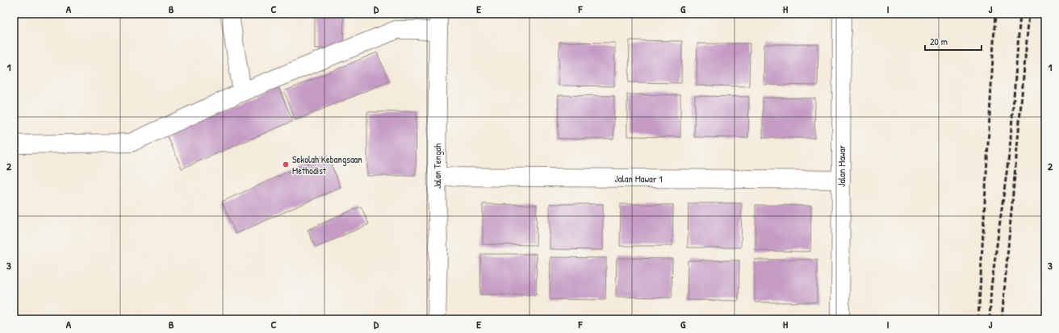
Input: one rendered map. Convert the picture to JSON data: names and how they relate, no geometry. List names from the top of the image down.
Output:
{
  "streets": {
    "street": ["Jalan Mawar", "Jalan Tengah", "Jalan Mawar 1"]
  },
  "crossings": [
    ["Jalan Mawar", "Jalan Mawar 1"],
    ["Jalan Tengah", "Jalan Mawar 1"]
  ],
  "places": ["Sekolah Kebangsaan Methodist"],
  "scale_bar": "20 m",
  "grid": {
    "columns": [
      "A",
      "B",
      "C",
      "D",
      "E",
      "F",
      "G",
      "H",
      "I",
      "J"
    ],
    "rows": ["1", "2", "3"]
  }
}
